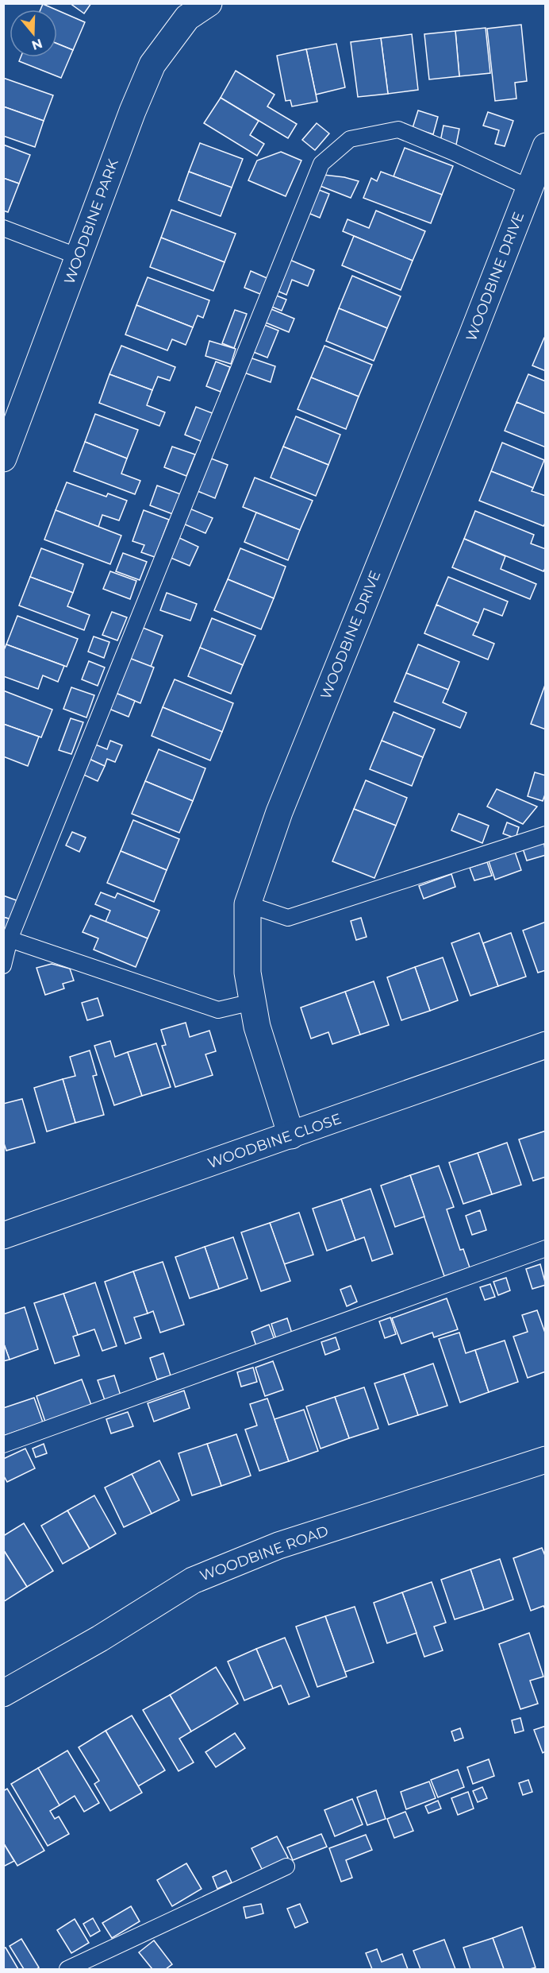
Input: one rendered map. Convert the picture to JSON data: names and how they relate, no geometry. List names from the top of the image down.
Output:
{
  "streets": {
    "street": [
      "WOODBINE PARK",
      "WOODBINE DRIVE",
      "WOODBINE CLOSE",
      "WOODBINE ROAD"
    ]
  },
  "crossings": [
    ["WOODBINE DRIVE", "WOODBINE CLOSE"]
  ],
  "north": "bottom"
}
